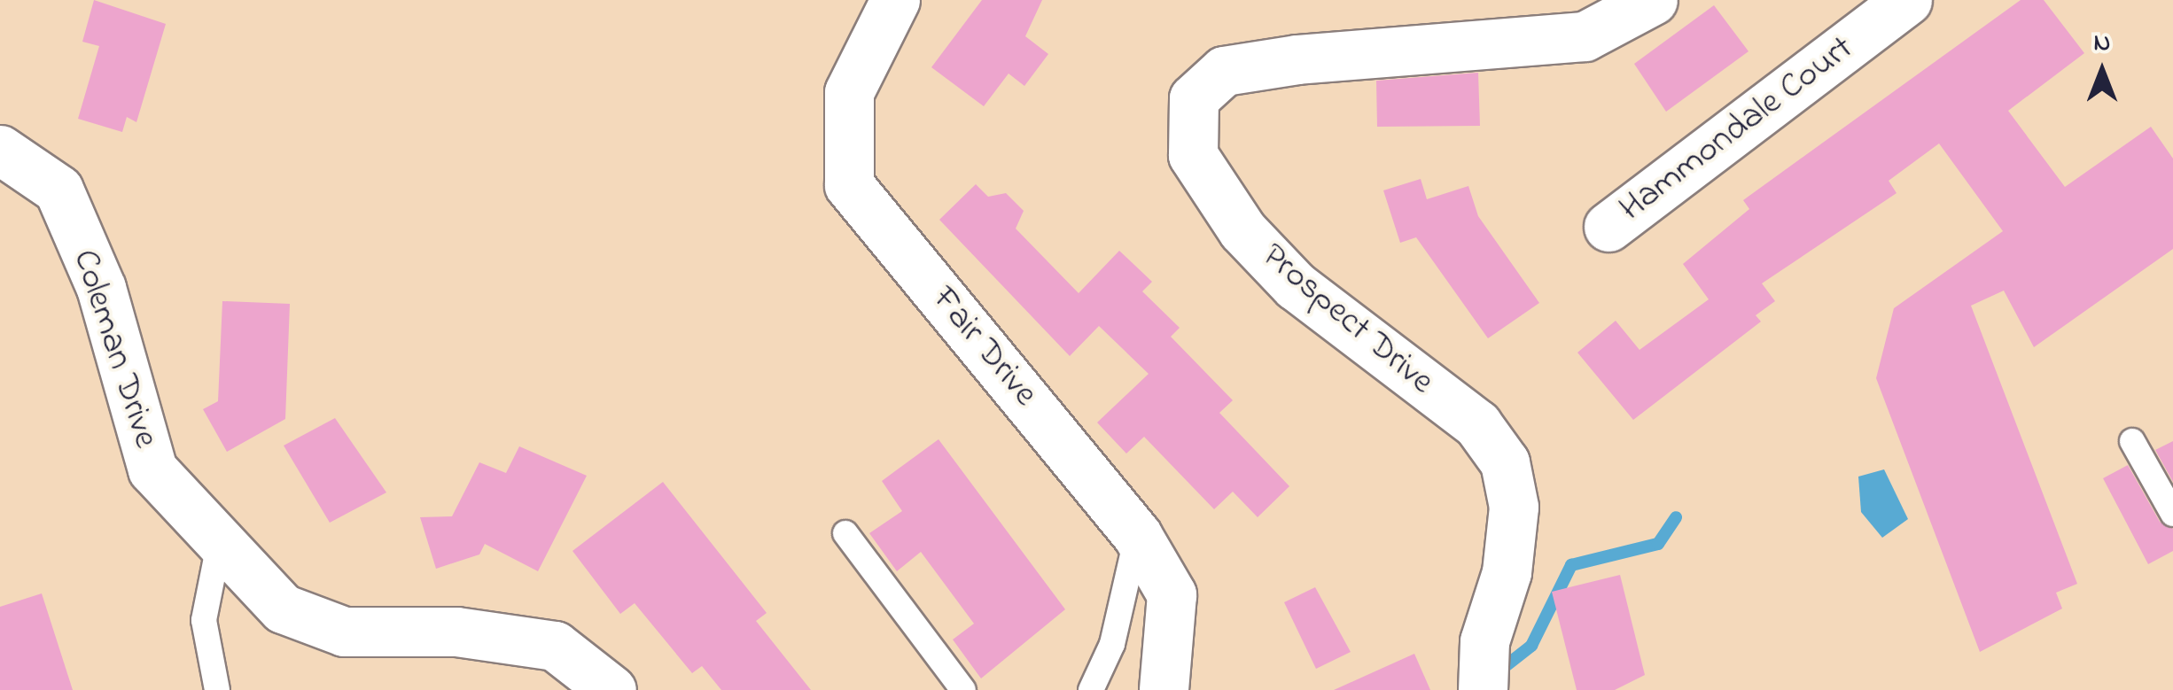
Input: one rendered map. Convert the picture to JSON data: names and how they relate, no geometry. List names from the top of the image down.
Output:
{
  "streets": {
    "street": [
      "Hammondale Court",
      "Prospect Drive",
      "Fair Drive",
      "Coleman Drive"
    ]
  },
  "north": "top"
}
